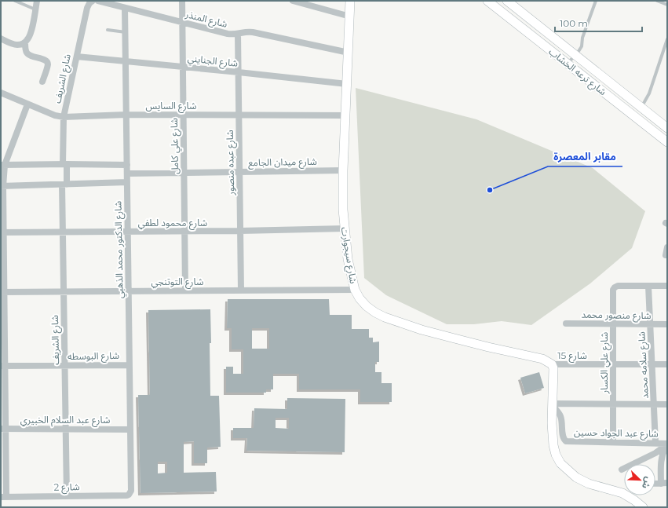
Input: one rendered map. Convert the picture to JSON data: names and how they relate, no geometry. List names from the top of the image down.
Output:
{
  "streets": {
    "street": [
      "شارع المنذر",
      "شارع الجنايني",
      "شارع ترعه الخشاب",
      "شارع الشريف",
      "شارع السايس",
      "شارع علي كامل",
      "شارع ميدان الجامع",
      "شارع عبده منصور",
      "شارع محمود لطفي",
      "شارع الدكتور محمد الذهبي",
      "شارع سيجوارت",
      "شارع التوتنجي",
      "شارع منصور محمد",
      "شارع 15",
      "شارع البوسطه",
      "شارع علي الكسار",
      "شارع سلامه محمد",
      "شارع عبد السلام الخبيري",
      "شارع عبد الجواد حسين",
      "شارع 2"
    ]
  },
  "crossings": [
    ["شارع المنذر", "شارع علي كامل"],
    ["شارع المنذر", "شارع عبده منصور"],
    ["شارع المنذر", "شارع الدكتور محمد الذهبي"],
    ["شارع المنذر", "شارع سيجوارت"],
    ["شارع الجنايني", "شارع الشريف"],
    ["شارع الجنايني", "شارع علي كامل"],
    ["شارع الجنايني", "شارع عبده منصور"],
    ["شارع الجنايني", "شارع الدكتور محمد الذهبي"],
    ["شارع الجنايني", "شارع سيجوارت"],
    ["شارع الشريف", "شارع السايس"],
    ["شارع الشريف", "شارع محمود لطفي"],
    ["شارع الشريف", "شارع التوتنجي"],
    ["شارع الشريف", "شارع البوسطه"],
    ["شارع الشريف", "شارع عبد السلام الخبيري"],
    ["شارع الشريف", "شارع 2"],
    ["شارع السايس", "شارع علي كامل"],
    ["شارع السايس", "شارع عبده منصور"],
    ["شارع السايس", "شارع الدكتور محمد الذهبي"],
    ["شارع السايس", "شارع سيجوارت"],
    ["شارع علي كامل", "شارع ميدان الجامع"],
    ["شارع علي كامل", "شارع محمود لطفي"],
    ["شارع علي كامل", "شارع التوتنجي"],
    ["شارع ميدان الجامع", "شارع عبده منصور"],
    ["شارع ميدان الجامع", "شارع الدكتور محمد الذهبي"],
    ["شارع ميدان الجامع", "شارع سيجوارت"],
    ["شارع عبده منصور", "شارع محمود لطفي"],
    ["شارع عبده منصور", "شارع التوتنجي"],
    ["شارع محمود لطفي", "شارع الدكتور محمد الذهبي"],
    ["شارع محمود لطفي", "شارع سيجوارت"],
    ["شارع الدكتور محمد الذهبي", "شارع التوتنجي"],
    ["شارع الدكتور محمد الذهبي", "شارع البوسطه"],
    ["شارع الدكتور محمد الذهبي", "شارع عبد السلام الخبيري"],
    ["شارع الدكتور محمد الذهبي", "شارع 2"],
    ["شارع سيجوارت", "شارع التوتنجي"],
    ["شارع سيجوارت", "شارع 15"],
    ["شارع منصور محمد", "شارع علي الكسار"],
    ["شارع منصور محمد", "شارع سلامه محمد"],
    ["شارع 15", "شارع علي الكسار"],
    ["شارع 15", "شارع سلامه محمد"],
    ["شارع علي الكسار", "شارع سلامه محمد"],
    ["شارع علي الكسار", "شارع عبد الجواد حسين"],
    ["شارع سلامه محمد", "شارع عبد الجواد حسين"]
  ],
  "places": ["مقابر المعصرة"],
  "scale_bar": "100 m",
  "north": "bottom right"
}
